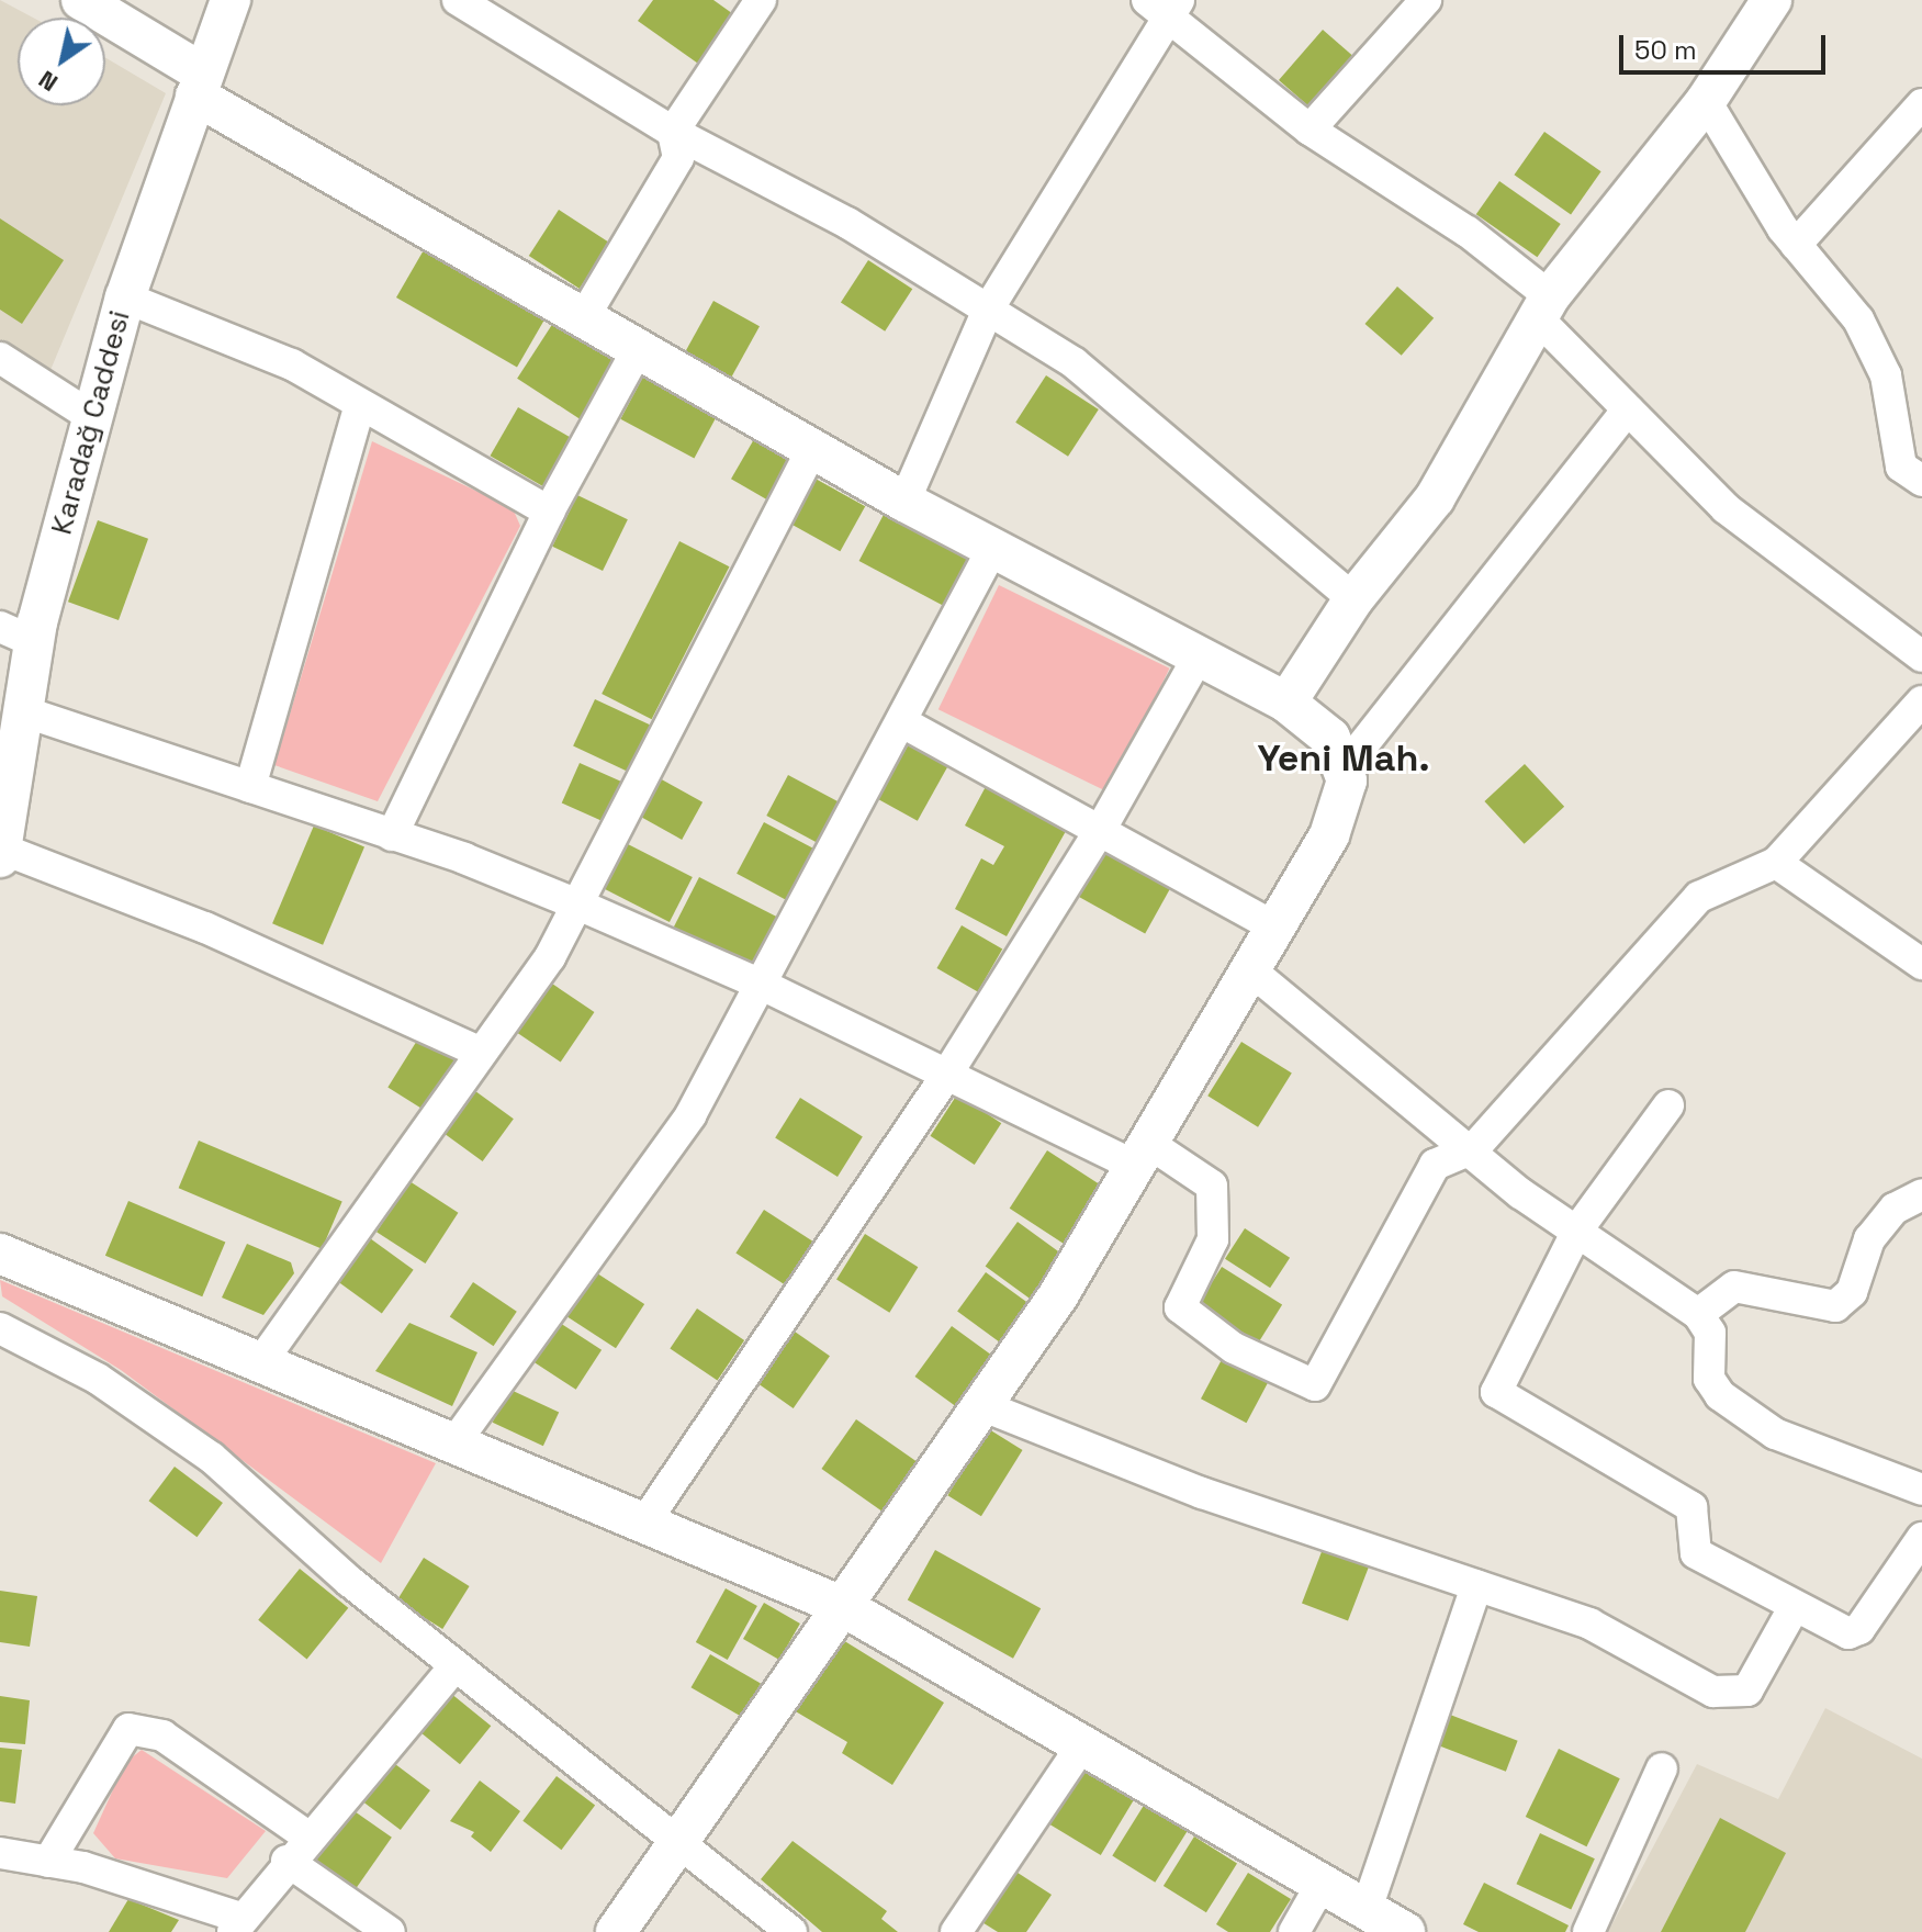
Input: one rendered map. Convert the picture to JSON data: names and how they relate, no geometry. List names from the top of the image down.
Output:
{
  "streets": {
    "street": ["Karadağ Caddesi"]
  },
  "districts": ["Yeni Mah."],
  "scale_bar": "50 m",
  "north": "bottom left"
}
